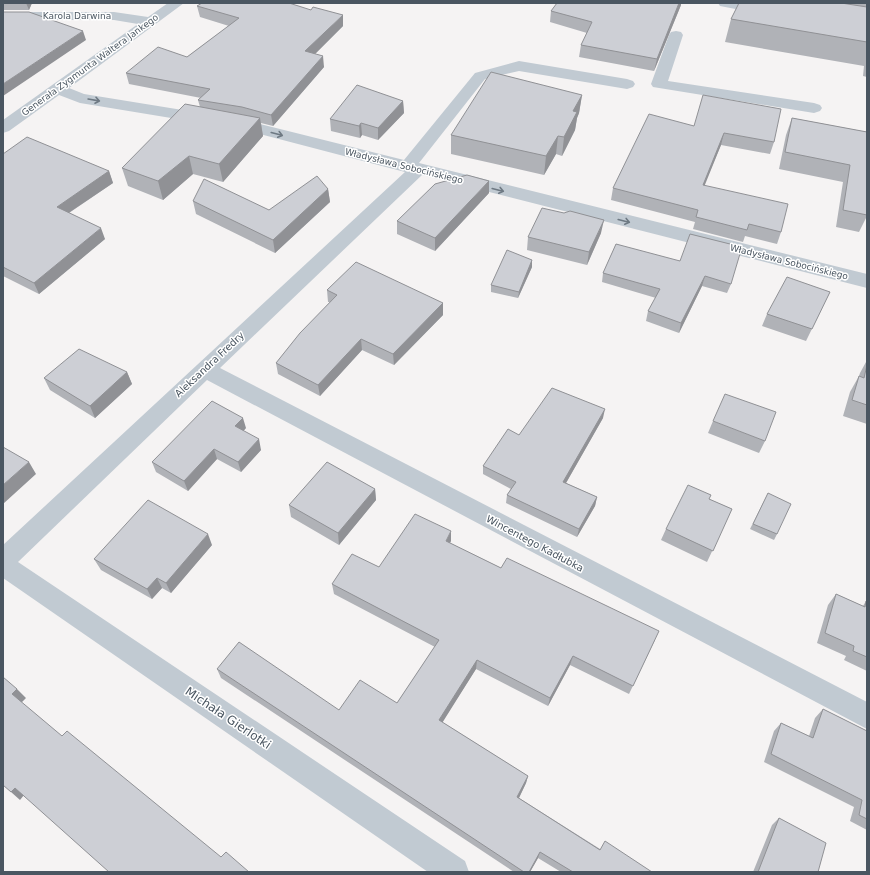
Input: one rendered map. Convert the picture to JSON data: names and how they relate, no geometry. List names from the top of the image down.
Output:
{
  "streets": {
    "street": [
      "Karola Darwina",
      "Generała Zygmunta Waltera Jankego",
      "Władysława Sobocińskiego",
      "Aleksandra Fredry",
      "Wincentego Kadłubka",
      "Michała Gierlotki"
    ]
  },
  "crossings": [
    ["Karola Darwina", "Generała Zygmunta Waltera Jankego"],
    ["Generała Zygmunta Waltera Jankego", "Władysława Sobocińskiego"],
    ["Władysława Sobocińskiego", "Aleksandra Fredry"],
    ["Aleksandra Fredry", "Wincentego Kadłubka"]
  ],
  "one_way": ["Władysława Sobocińskiego"]
}
